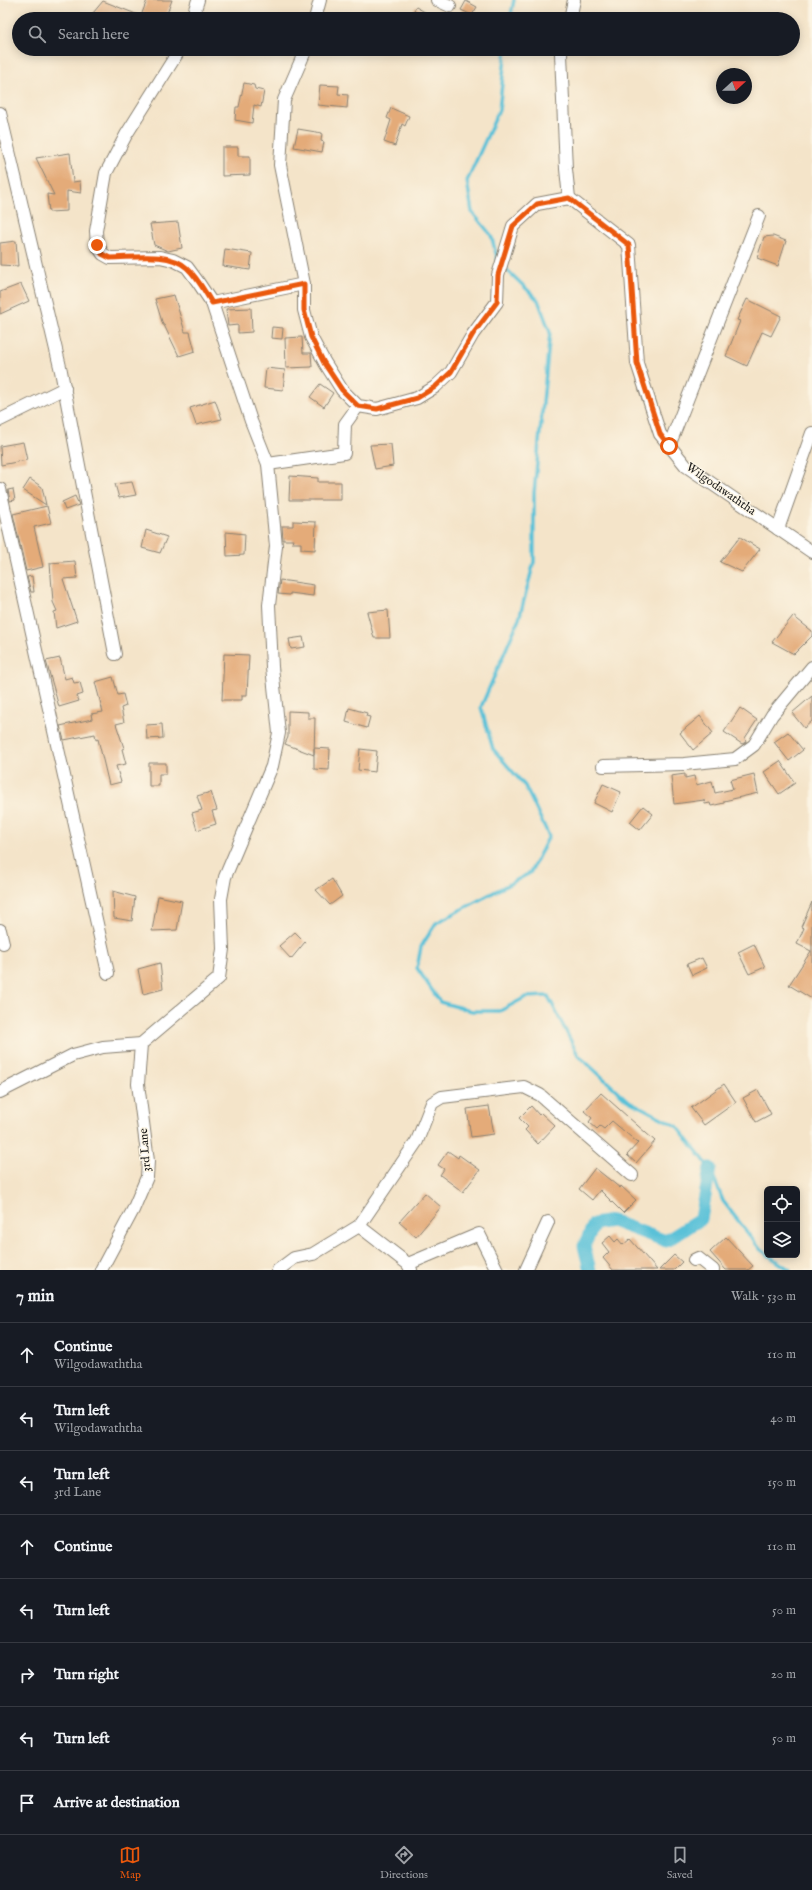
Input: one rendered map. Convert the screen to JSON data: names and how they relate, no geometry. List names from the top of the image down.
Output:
{
  "streets": {
    "street": ["Wilgodawaththa", "3rd Lane"]
  },
  "north": "right",
  "page": {
    "search": "Search here",
    "heading": ["7 min", "Walk · 530 m"],
    "list": [
      ["Continue", "Wilgodawaththa", "110 m"],
      ["Turn left", "Wilgodawaththa", "40 m"],
      ["Turn left", "3rd Lane", "150 m"],
      ["Continue", "110 m"],
      ["Turn left", "50 m"],
      ["Turn right", "20 m"],
      ["Turn left", "50 m"],
      "Arrive at destination"
    ],
    "nav": ["Map", "Directions", "Saved"]
  }
}
